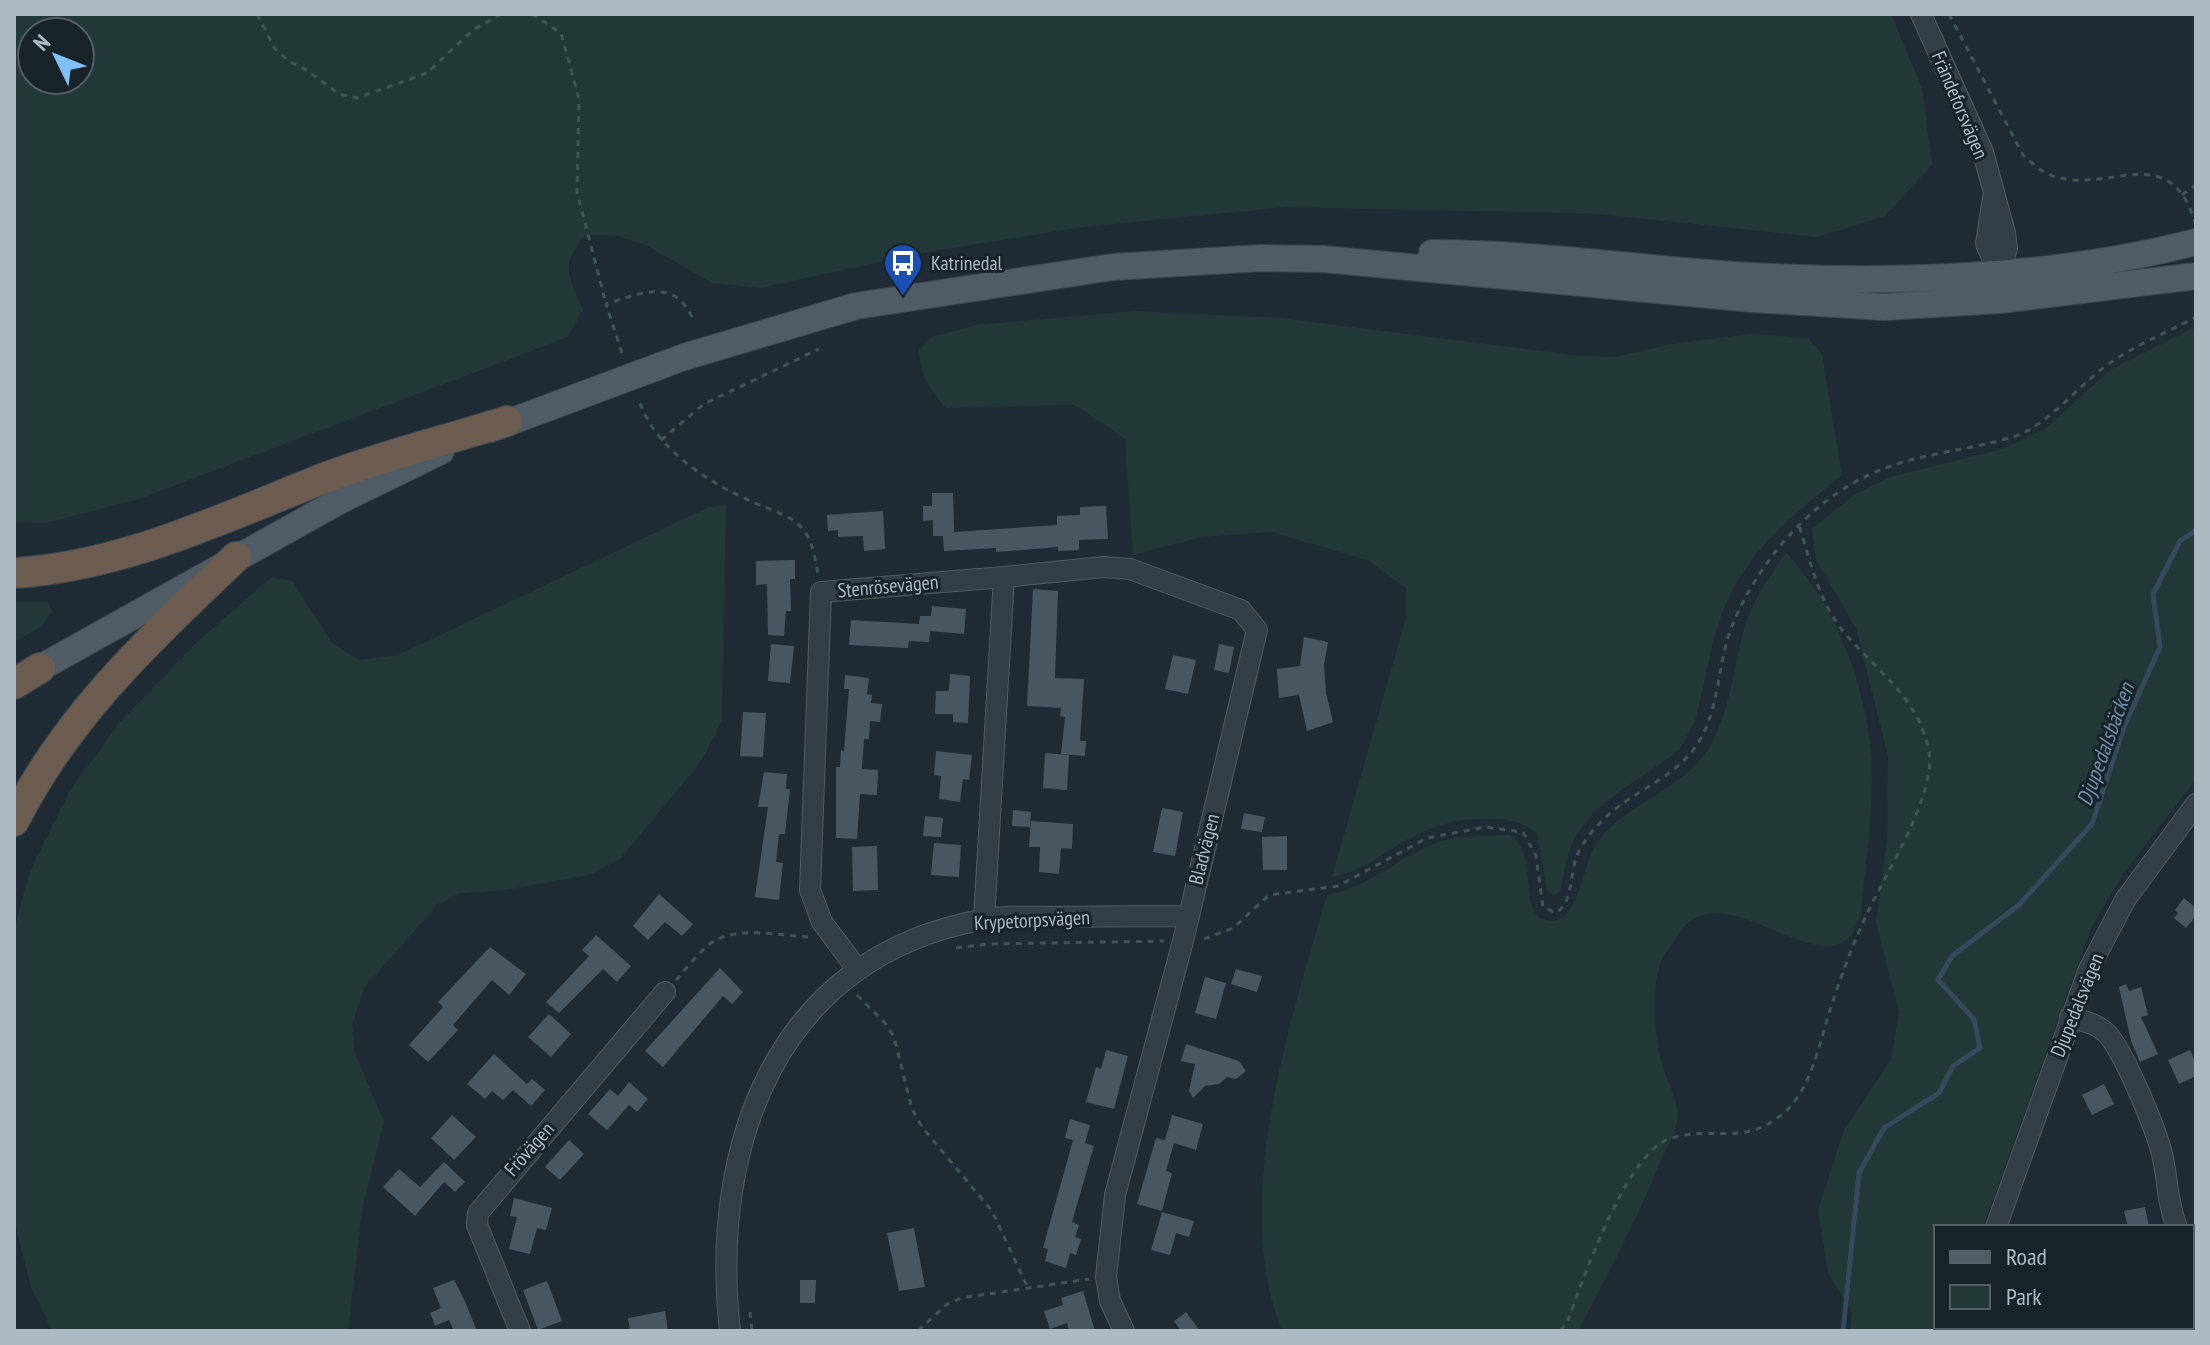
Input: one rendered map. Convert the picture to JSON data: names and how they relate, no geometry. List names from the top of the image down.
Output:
{
  "streets": {
    "street": [
      "Frändeforsvägen",
      "Stenrösevägen",
      "Bladvägen",
      "Krypetorpsvägen",
      "Djupedalsvägen",
      "Frövägen"
    ]
  },
  "crossings": [
    ["Stenrösevägen", "Bladvägen"],
    ["Stenrösevägen", "Krypetorpsvägen"],
    ["Bladvägen", "Krypetorpsvägen"]
  ],
  "water": ["Djupedalsbäcken"],
  "places": {
    "bus stop": ["Katrinedal"]
  },
  "legend": ["Road", "Park"],
  "north": "top left"
}
